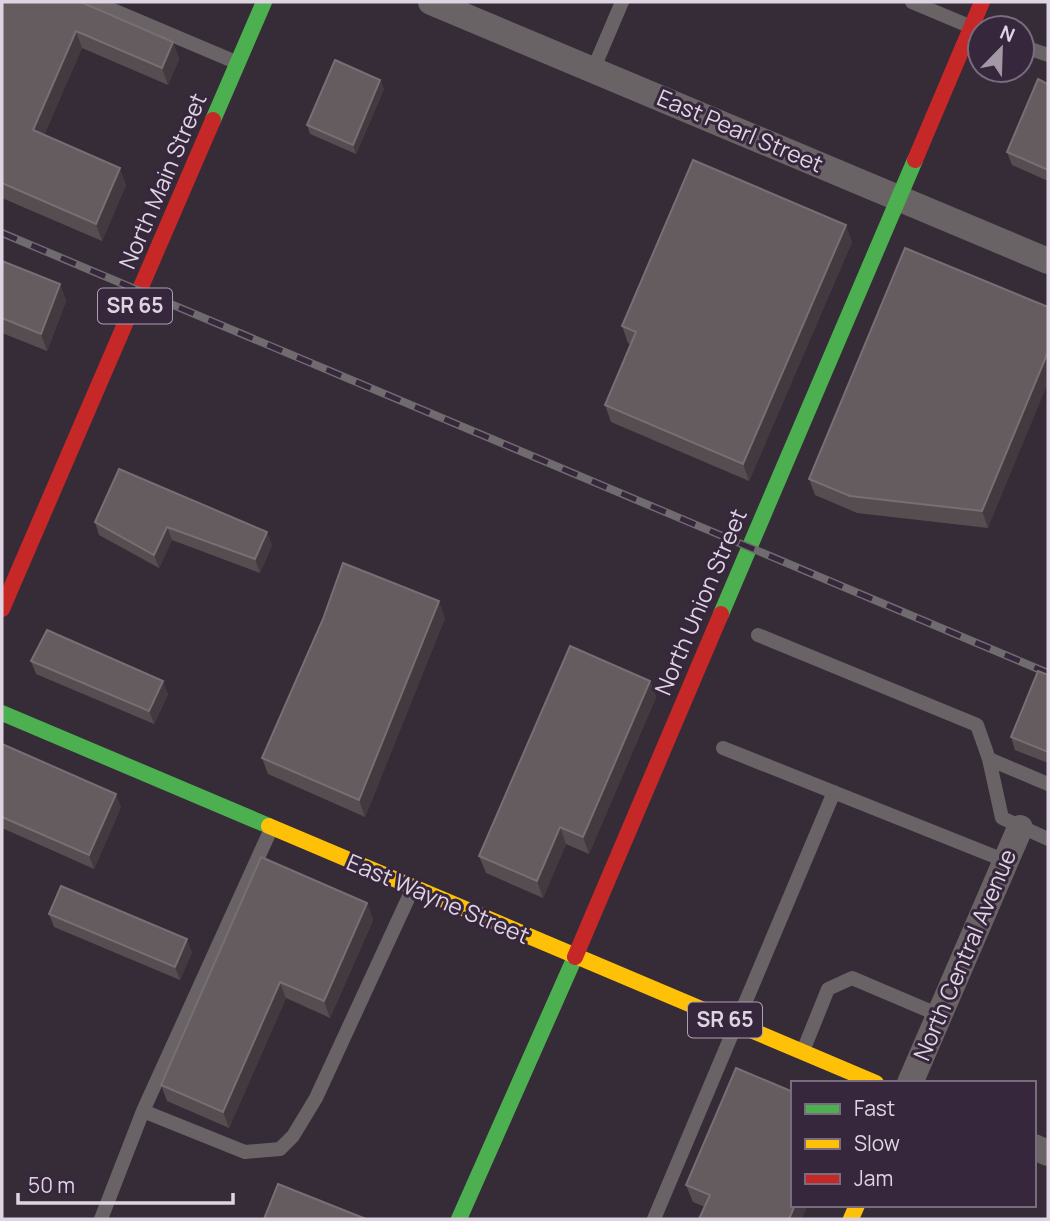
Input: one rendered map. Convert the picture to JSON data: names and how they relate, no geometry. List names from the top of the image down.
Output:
{
  "streets": {
    "main road": [
      "North Main Street",
      "SR 65",
      "North Union Street",
      "East Wayne Street"
    ],
    "street": ["East Pearl Street", "North Central Avenue"]
  },
  "crossings": [
    ["East Pearl Street", "North Union Street"],
    ["North Union Street", "East Wayne Street"]
  ],
  "legend": ["Fast", "Slow", "Jam"],
  "scale_bar": "50 m",
  "north": "top right"
}
